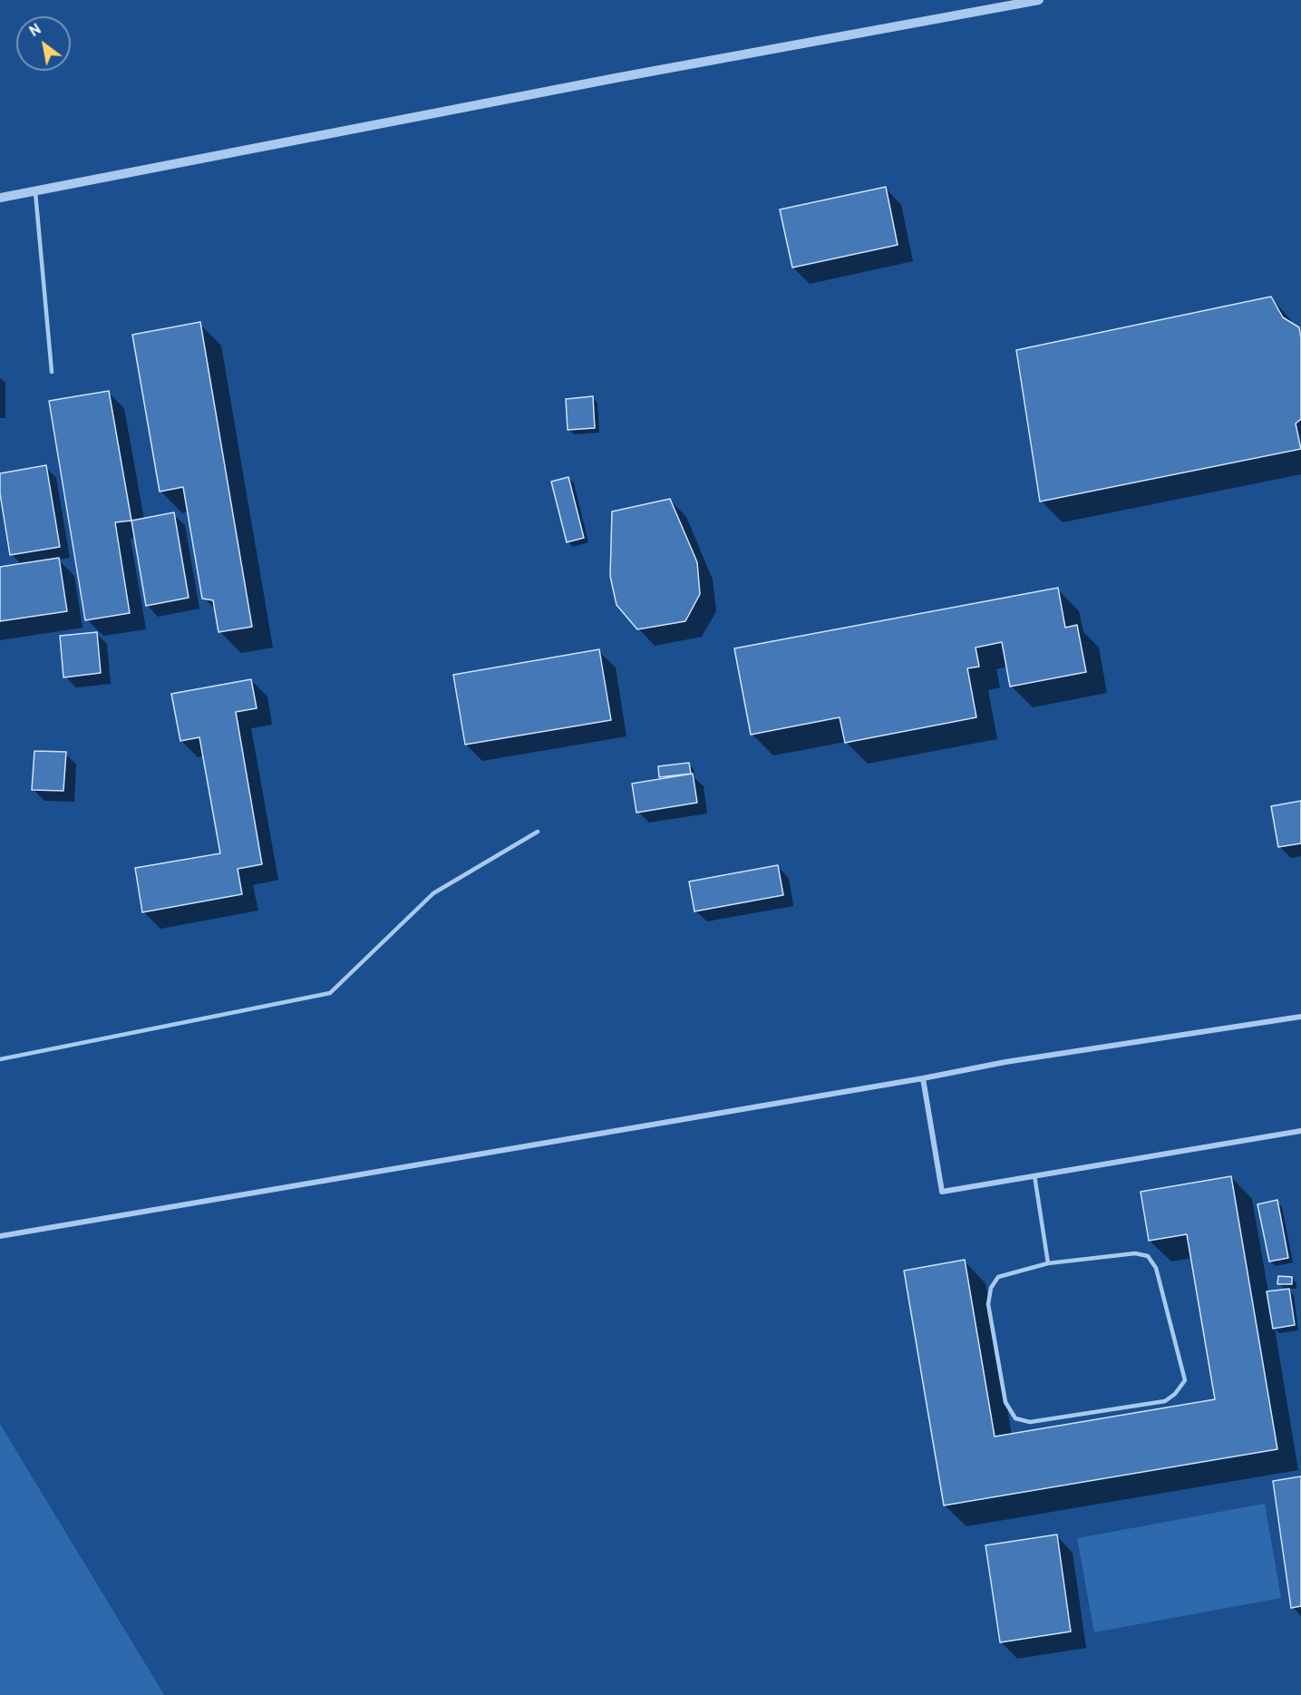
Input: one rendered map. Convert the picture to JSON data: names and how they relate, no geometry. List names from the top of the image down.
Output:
{
  "north": "top left"
}
